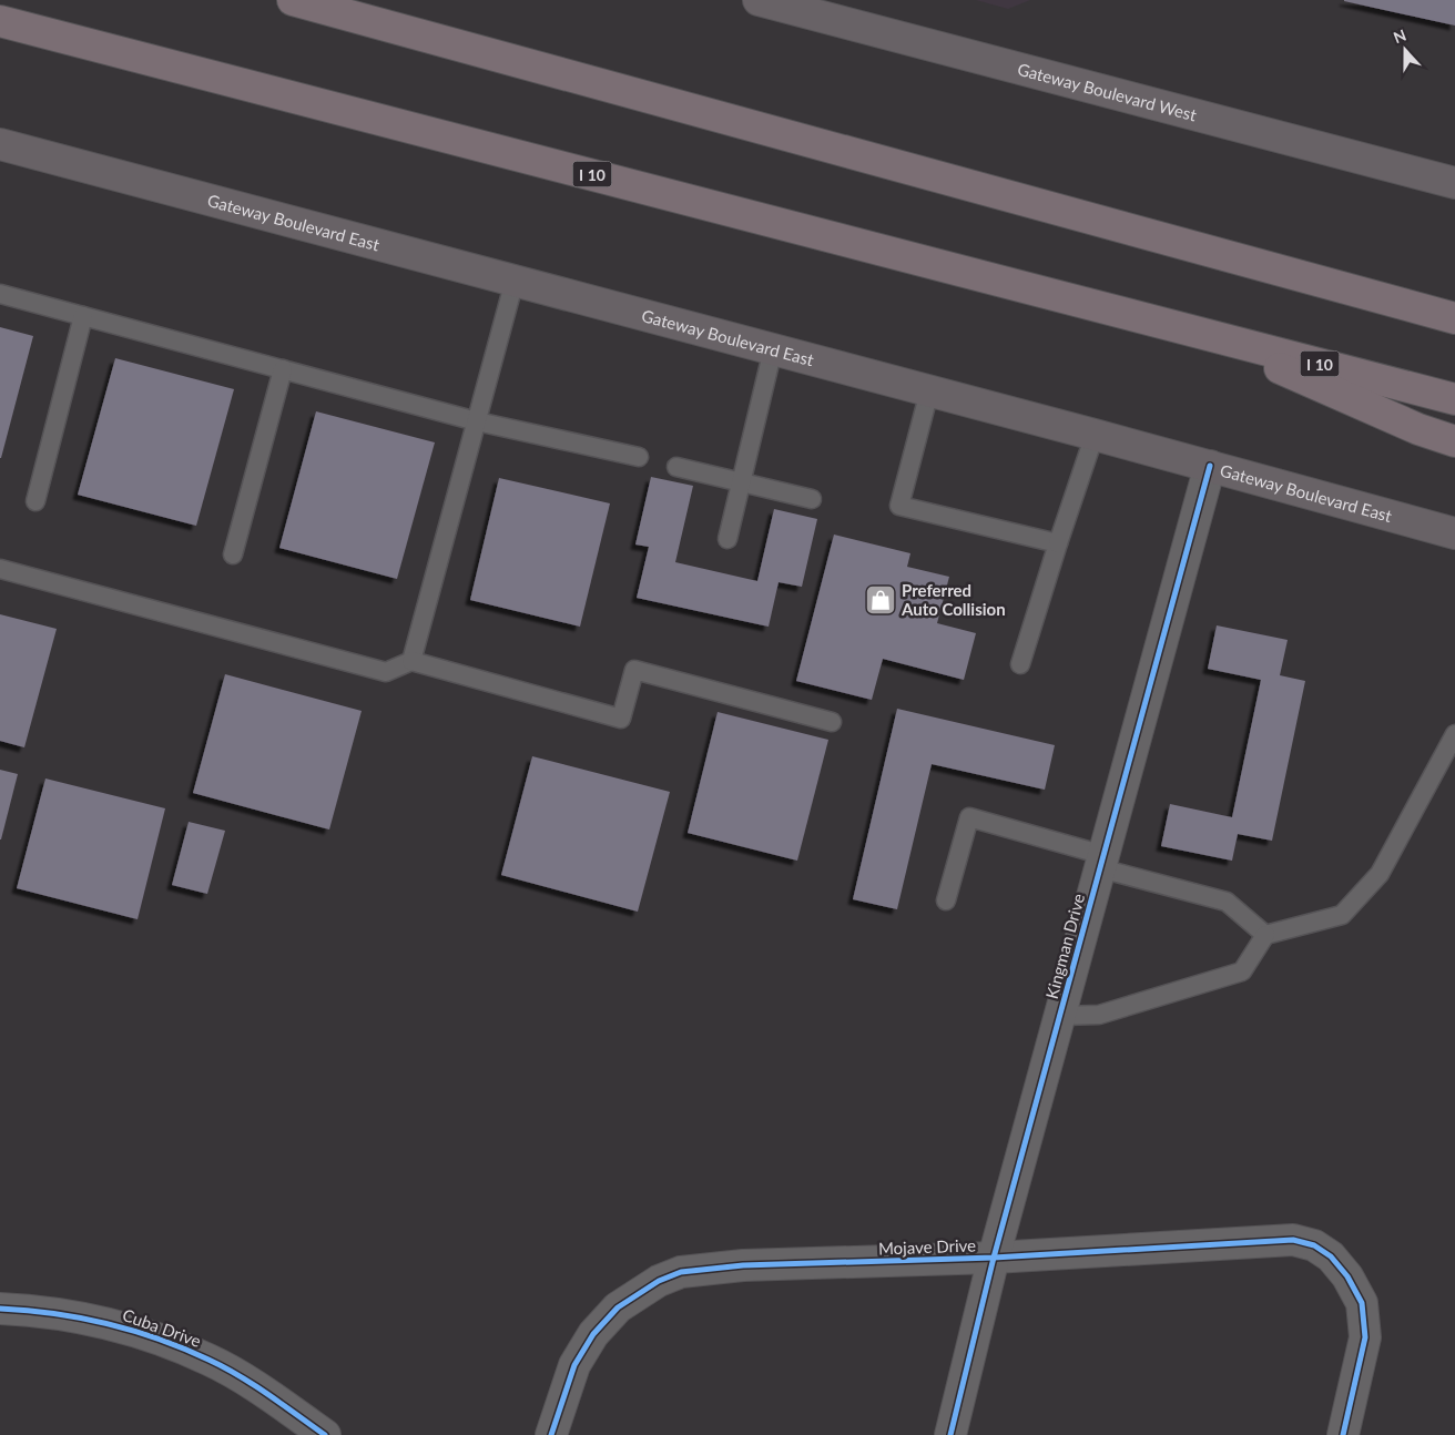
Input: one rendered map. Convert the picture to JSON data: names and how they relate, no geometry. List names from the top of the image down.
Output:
{
  "streets": {
    "highway": ["I 10"],
    "main road": ["Gateway Boulevard West", "Gateway Boulevard East"],
    "street": ["Kingman Drive", "Mojave Drive", "Cuba Drive"]
  },
  "crossings": [
    ["Gateway Boulevard East", "Kingman Drive"],
    ["Kingman Drive", "Mojave Drive"]
  ],
  "places": {
    "shop": ["Preferred Auto Collision"]
  },
  "north": "top"
}
